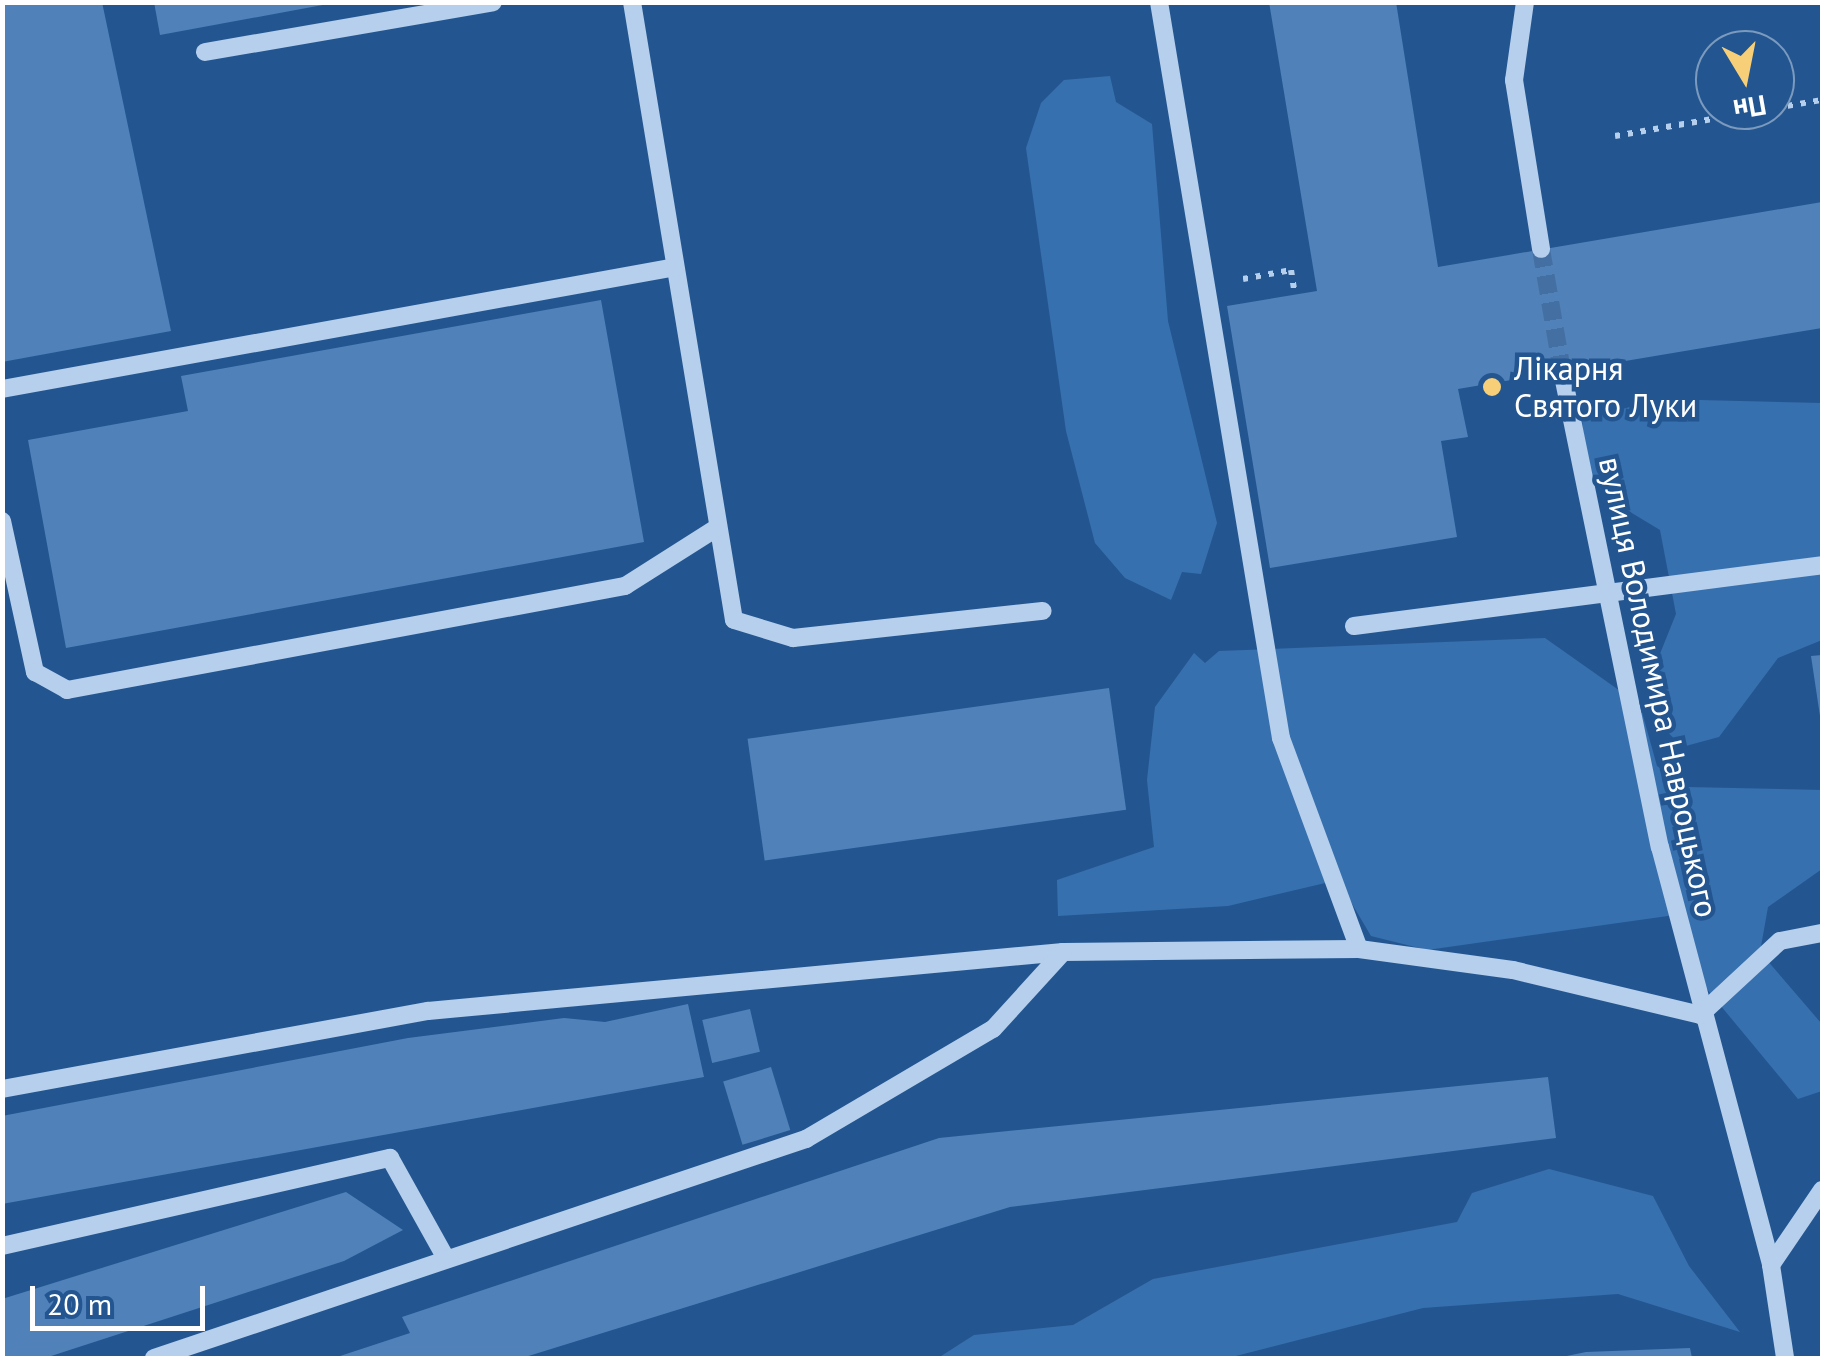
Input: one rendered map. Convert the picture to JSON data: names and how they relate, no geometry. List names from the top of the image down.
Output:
{
  "streets": {
    "street": ["вулиця Володимира Навроцького"]
  },
  "places": ["Лікарня Святого Луки"],
  "scale_bar": "20 m",
  "north": "bottom"
}
